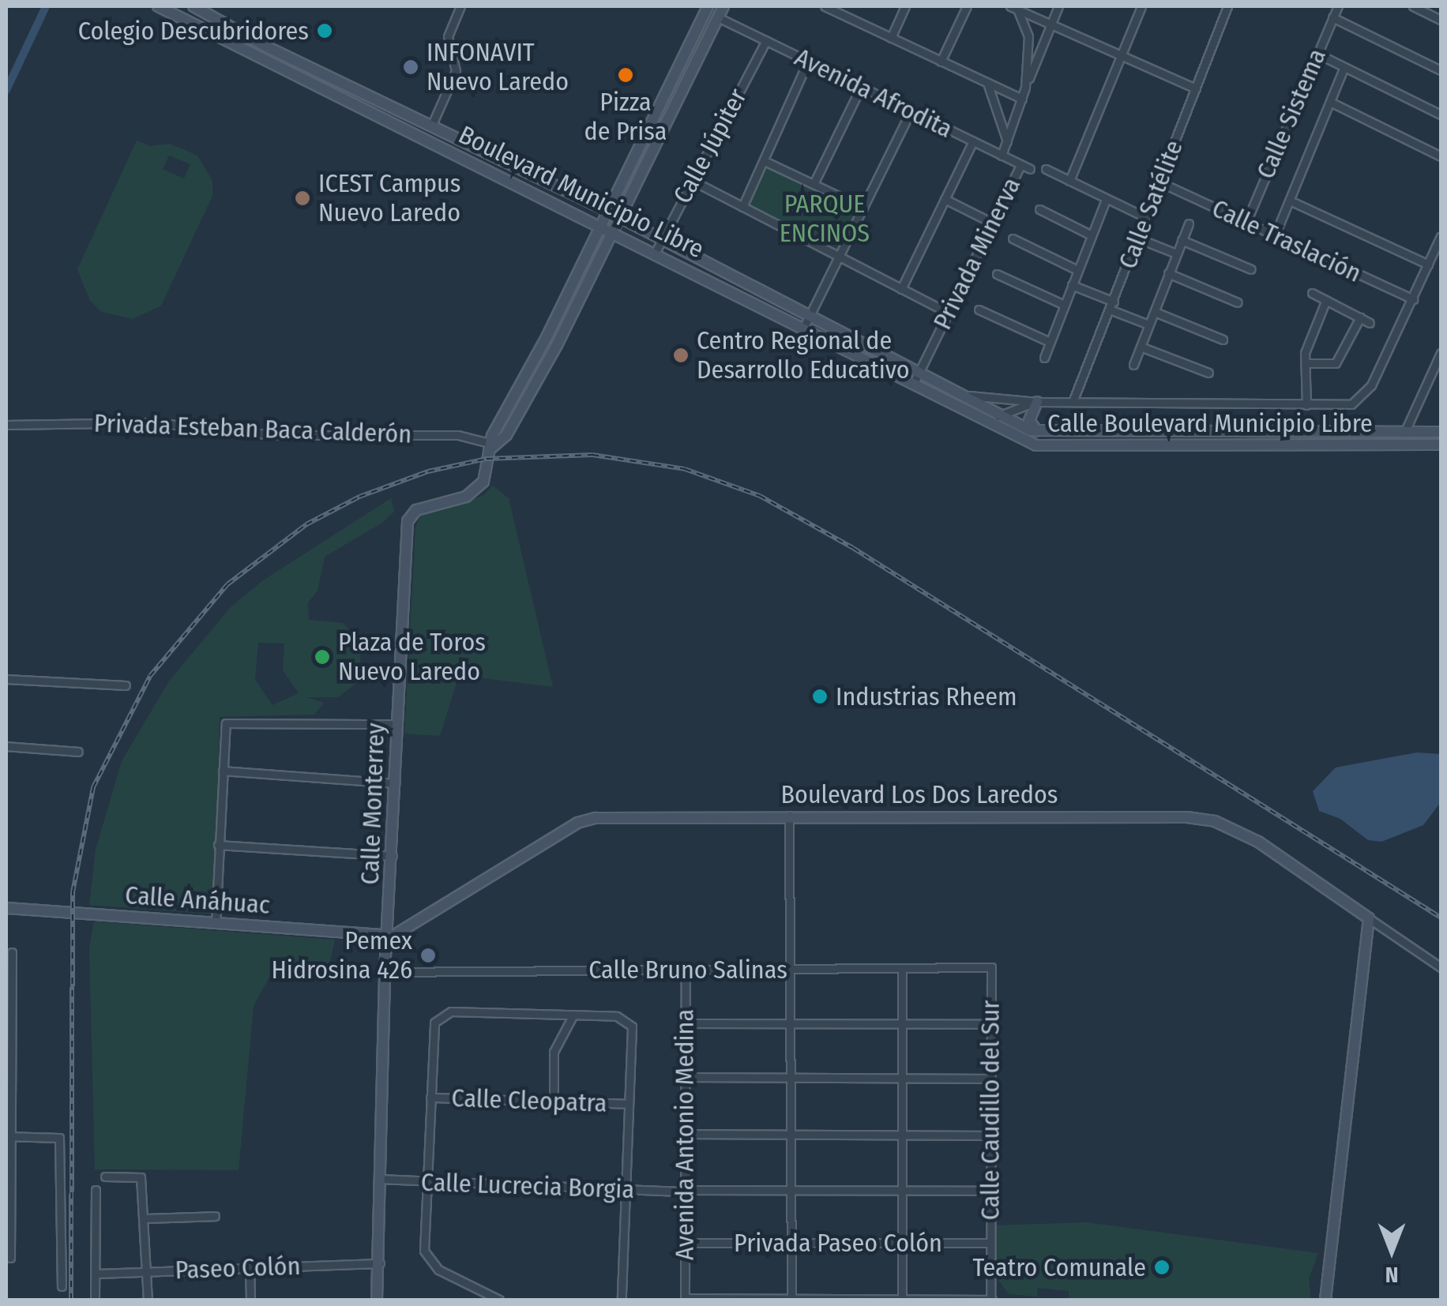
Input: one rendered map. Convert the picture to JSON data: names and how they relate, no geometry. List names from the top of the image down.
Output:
{
  "streets": {
    "main road": [
      "Boulevard Municipio Libre",
      "Calle Boulevard Municipio Libre",
      "Boulevard Los Dos Laredos",
      "Calle Monterrey",
      "Calle Anáhuac"
    ],
    "street": [
      "Avenida Afrodita",
      "Calle Sistema",
      "Calle Júpiter",
      "Calle Satélite",
      "Calle Traslación",
      "Privada Minerva",
      "Privada Esteban Baca Calderón",
      "Calle Bruno Salinas",
      "Calle Cleopatra",
      "Calle Caudillo del Sur",
      "Avenida Antonio Medina",
      "Calle Lucrecia Borgia",
      "Privada Paseo Colón",
      "Paseo Colón"
    ]
  },
  "crossings": [
    ["Avenida Afrodita", "Calle Júpiter"],
    ["Avenida Afrodita", "Privada Minerva"],
    ["Calle Sistema", "Calle Traslación"],
    ["Calle Júpiter", "Boulevard Municipio Libre"],
    ["Boulevard Municipio Libre", "Privada Minerva"],
    ["Boulevard Municipio Libre", "Calle Boulevard Municipio Libre"],
    ["Calle Satélite", "Calle Traslación"],
    ["Privada Esteban Baca Calderón", "Calle Monterrey"],
    ["Boulevard Los Dos Laredos", "Calle Monterrey"],
    ["Boulevard Los Dos Laredos", "Calle Anáhuac"],
    ["Calle Monterrey", "Calle Anáhuac"],
    ["Calle Monterrey", "Calle Bruno Salinas"],
    ["Calle Monterrey", "Calle Lucrecia Borgia"],
    ["Calle Monterrey", "Paseo Colón"],
    ["Calle Bruno Salinas", "Calle Caudillo del Sur"],
    ["Calle Bruno Salinas", "Avenida Antonio Medina"],
    ["Calle Caudillo del Sur", "Calle Lucrecia Borgia"],
    ["Calle Caudillo del Sur", "Privada Paseo Colón"],
    ["Avenida Antonio Medina", "Calle Lucrecia Borgia"],
    ["Avenida Antonio Medina", "Privada Paseo Colón"]
  ],
  "parks": ["PARQUE ENCINOS"],
  "places": [
    "Colegio Descubridores",
    "INFONAVIT Nuevo Laredo",
    "Pizza de Prisa",
    "ICEST Campus Nuevo Laredo",
    "Centro Regional de Desarrollo Educativo",
    "Plaza de Toros Nuevo Laredo",
    "Industrias Rheem",
    "Pemex Hidrosina 426",
    "Teatro Comunale"
  ],
  "north": "bottom"
}
